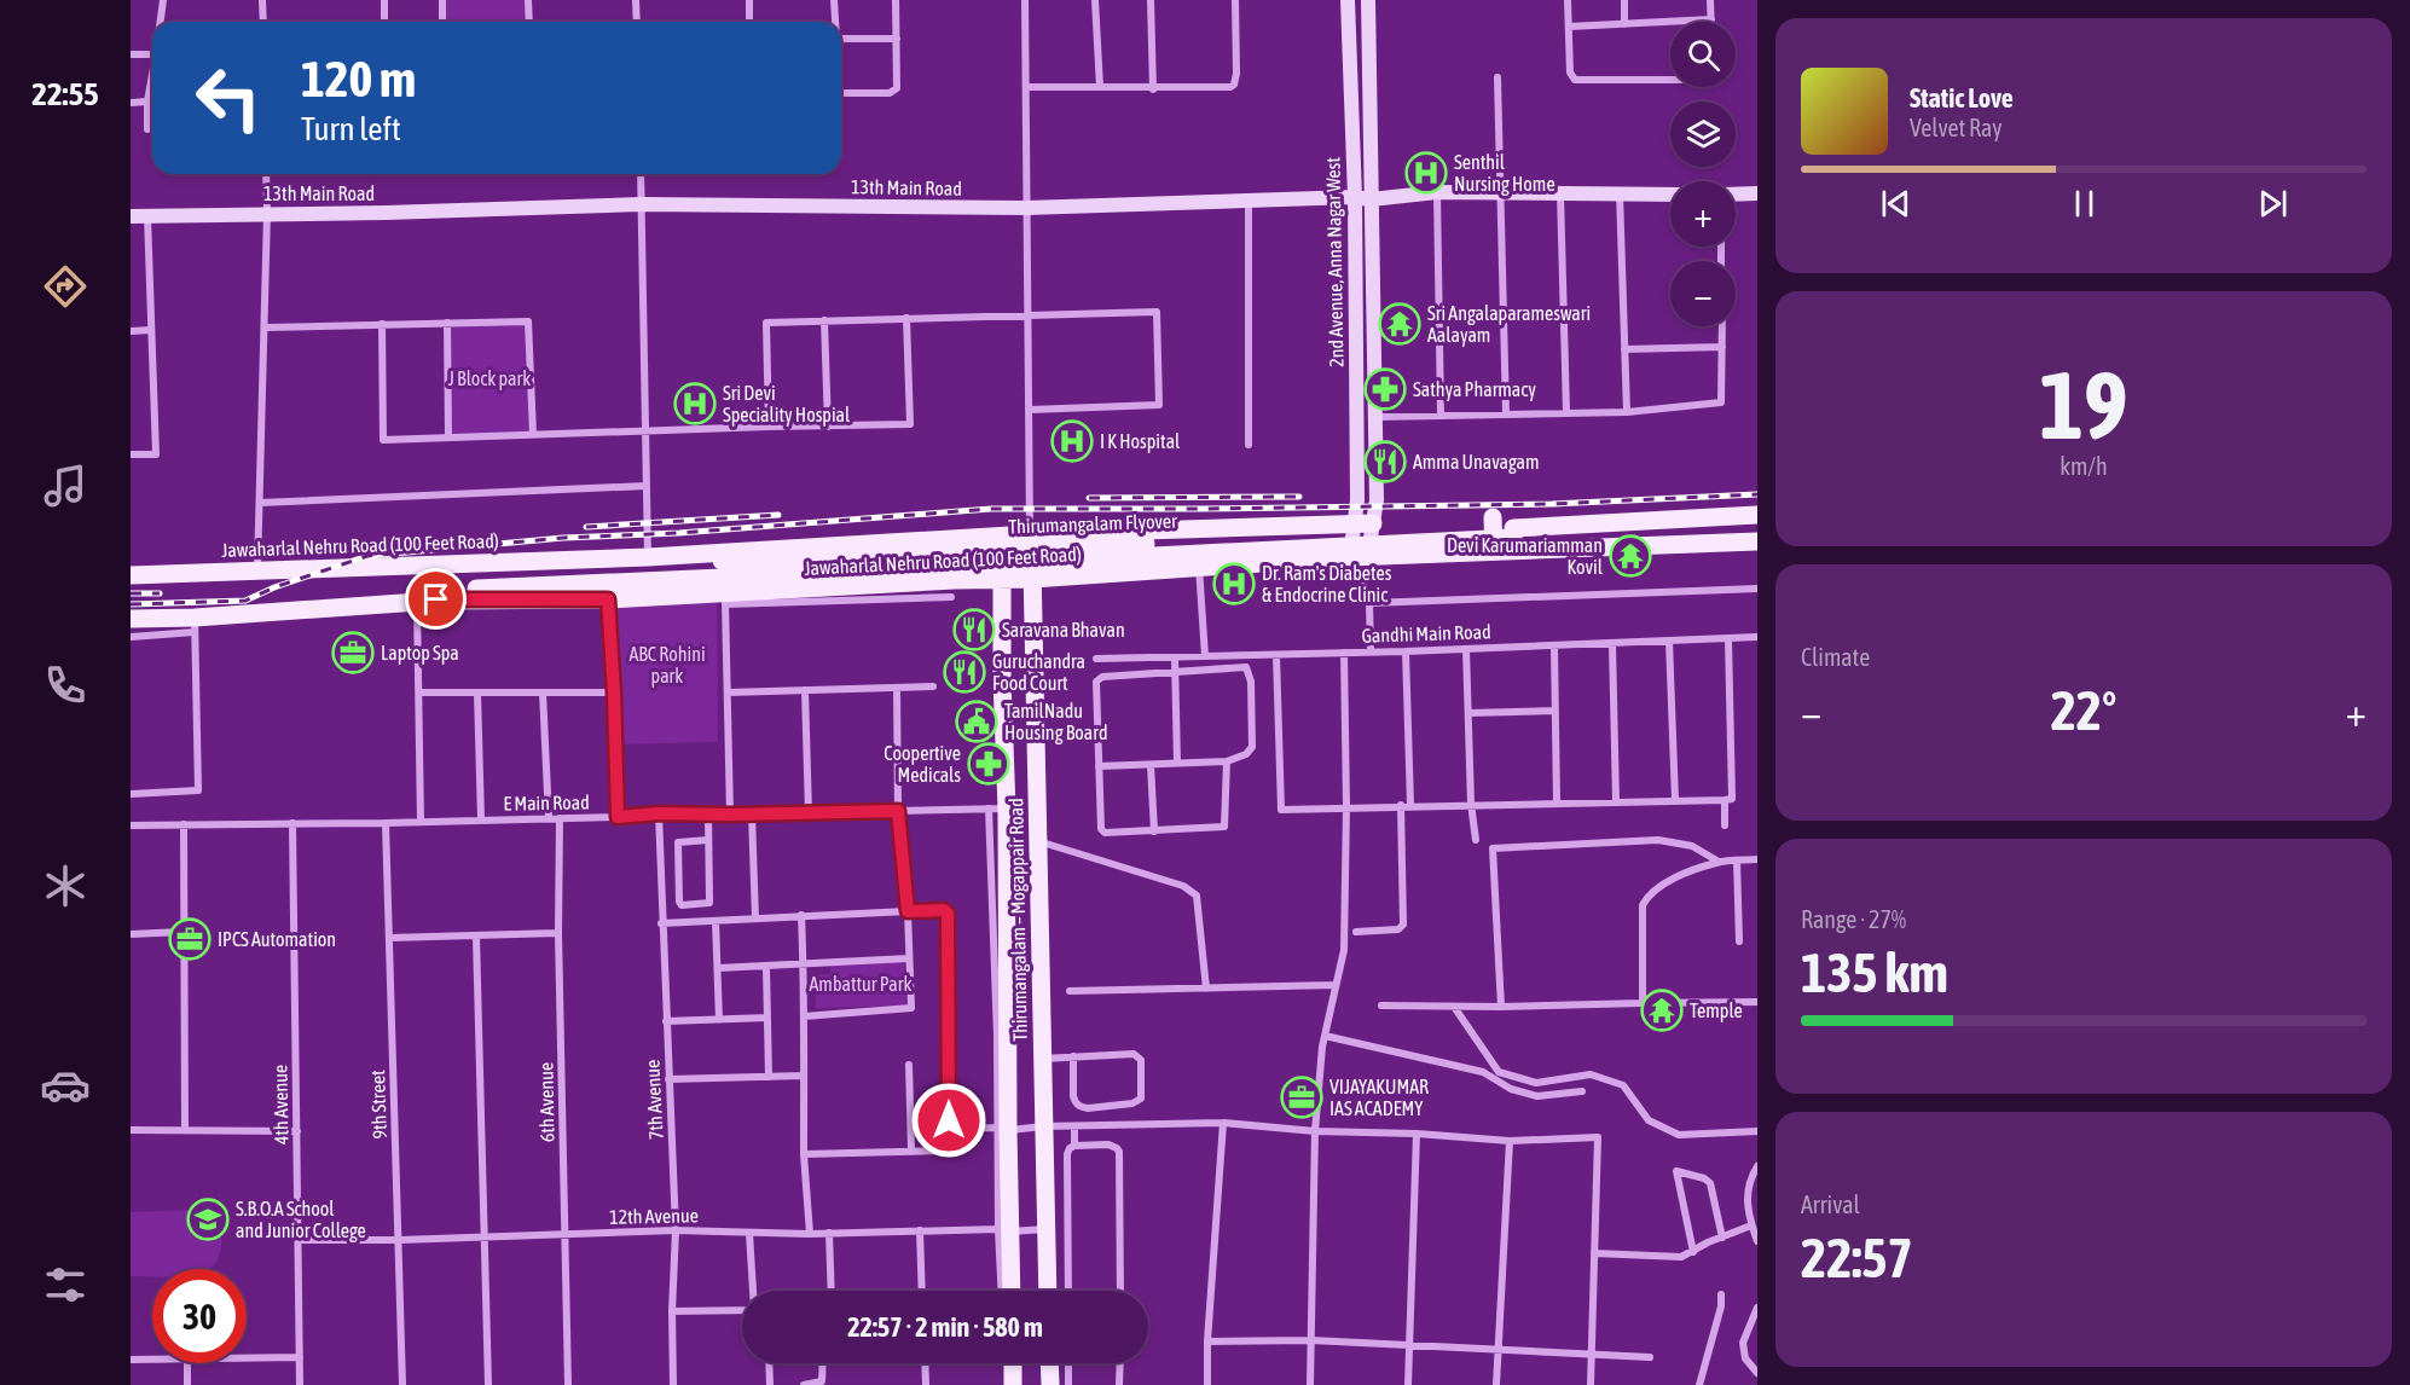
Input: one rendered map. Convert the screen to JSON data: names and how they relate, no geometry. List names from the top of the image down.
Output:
{
  "streets": {
    "main road": ["Thirumangalam Flyover", "Jawaharlal Nehru Road (100 Feet Road)", "Thirumangalam – Mogappair Road"],
    "street": [
      "13th Main Road",
      "2nd Avenue, Anna Nagar West",
      "Gandhi Main Road",
      "E Main Road",
      "7th Avenue",
      "6th Avenue",
      "4th Avenue",
      "9th Street",
      "12th Avenue"
    ]
  },
  "crossings": [
    ["13th Main Road", "2nd Avenue, Anna Nagar West"],
    ["2nd Avenue, Anna Nagar West", "Jawaharlal Nehru Road (100 Feet Road)"],
    ["Thirumangalam Flyover", "Jawaharlal Nehru Road (100 Feet Road)"],
    ["Jawaharlal Nehru Road (100 Feet Road)", "Thirumangalam – Mogappair Road"],
    ["E Main Road", "Thirumangalam – Mogappair Road"],
    ["E Main Road", "7th Avenue"],
    ["E Main Road", "6th Avenue"],
    ["E Main Road", "4th Avenue"],
    ["E Main Road", "9th Street"],
    ["Thirumangalam – Mogappair Road", "12th Avenue"],
    ["7th Avenue", "12th Avenue"],
    ["6th Avenue", "12th Avenue"],
    ["4th Avenue", "12th Avenue"],
    ["9th Street", "12th Avenue"]
  ],
  "parks": ["J Block park", "ABC Rohini park", "Ambattur Park"],
  "places": {
    "hospital": [
      "Senthil Nursing Home",
      "Sri Devi Speciality Hospial",
      "I K Hospital",
      "Dr. Ram's Diabetes & Endocrine Clinic"
    ],
    "temple": ["Sri Angalaparameswari Aalayam", "Devi Karumariamman Kovil", "Temple"],
    "pharmacy": ["Sathya Pharmacy", "Coopertive Medicals"],
    "restaurant": ["Amma Unavagam", "Saravana Bhavan", "Guruchandra Food Court"],
    "office": ["Laptop Spa", "IPCS Automation", "VIJAYAKUMAR IAS ACADEMY"],
    "public building": ["TamilNadu Housing Board"],
    "school or university": ["S.B.O.A School and Junior College"]
  },
  "page": {
    "tabs": "22:55",
    "map_buttons": ["+", "−"],
    "turn": ["120 m", "Turn left"],
    "song": ["Static Love", "Velvet Ray"],
    "tile": [
      ["19", "km/h"],
      "Climate",
      ["Range · 27%", "135 km"],
      ["Arrival", "22:57"]
    ],
    "heat": ["−", "22°", "+"],
    "limit": "30",
    "trip": "22:57 · 2 min · 580 m"
  }
}
